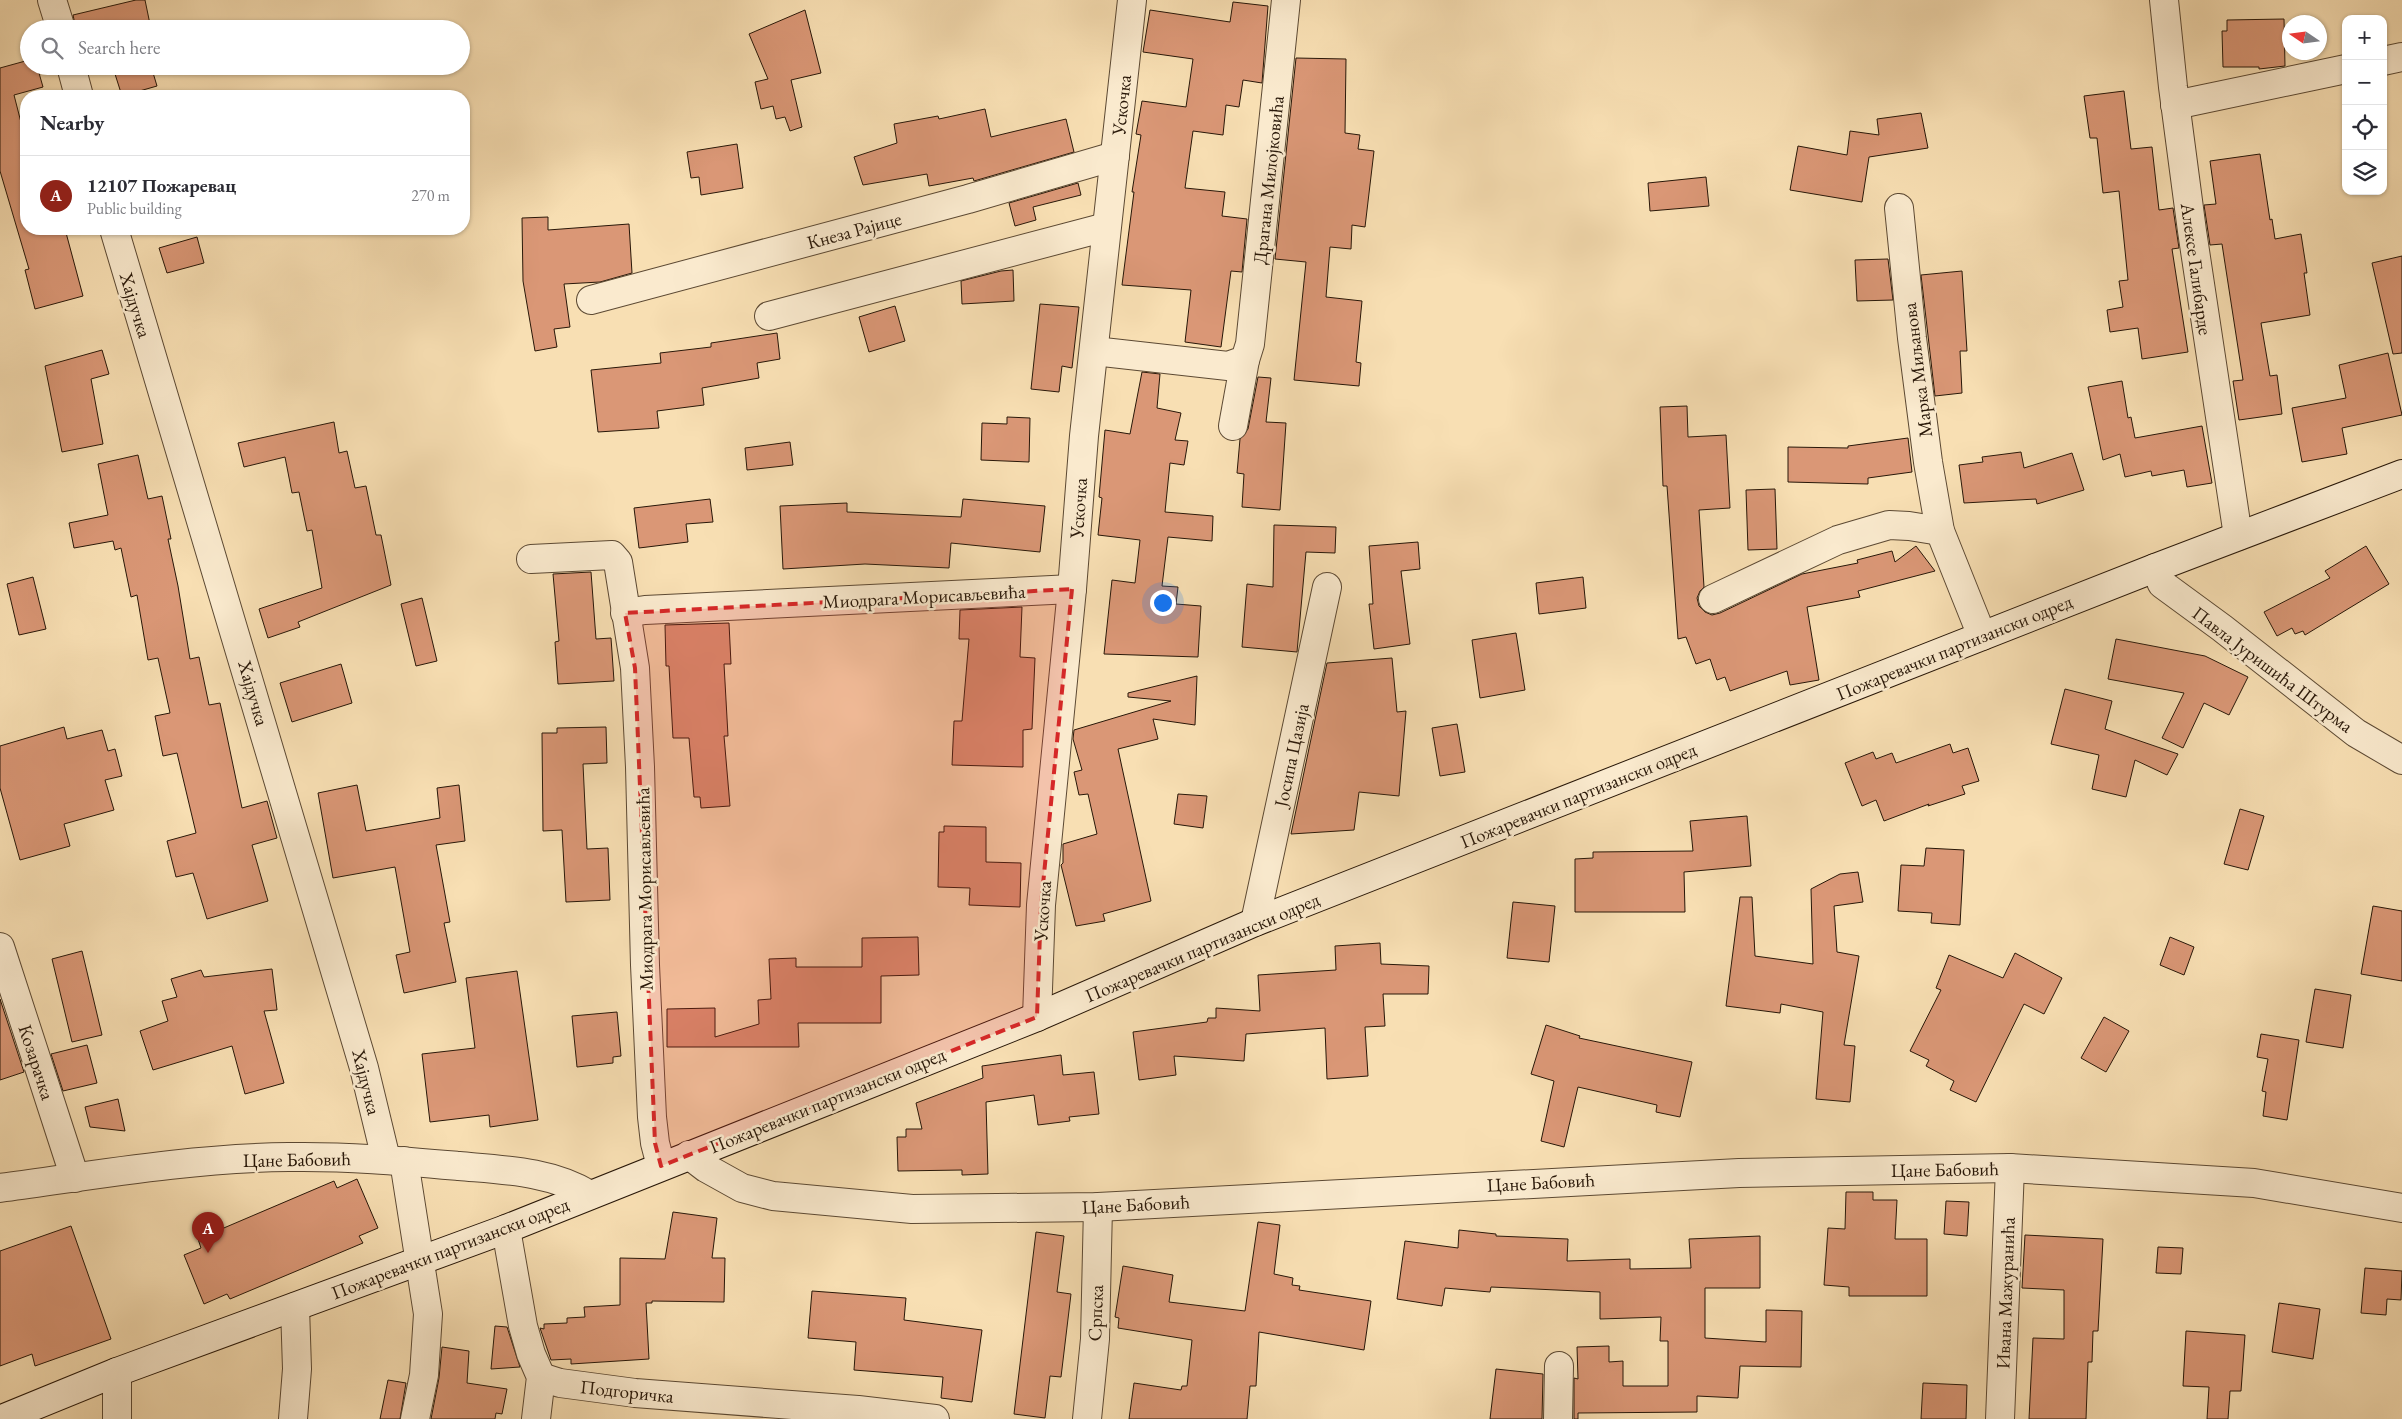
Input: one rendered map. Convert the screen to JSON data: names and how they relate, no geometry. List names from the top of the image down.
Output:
{
  "streets": {
    "street": [
      "Ускочка",
      "Драгана Милојковића",
      "Кнеза Рајице",
      "Алексе Галибарде",
      "Хајдучка",
      "Марка Миљанова",
      "Миодрага Морисављевића",
      "Пожаревачки партизански одред",
      "Павла Јуришића Штурма",
      "Јосипа Цазија",
      "Козарачка",
      "Цане Бабовић",
      "Ивана Мажуранића",
      "Српска",
      "Подгоричка"
    ]
  },
  "crossings": [
    ["Ускочка", "Кнеза Рајице"],
    ["Ускочка", "Миодрага Морисављевића"],
    ["Ускочка", "Пожаревачки партизански одред"],
    ["Алексе Галибарде", "Пожаревачки партизански одред"],
    ["Хајдучка", "Пожаревачки партизански одред"],
    ["Хајдучка", "Цане Бабовић"],
    ["Марка Миљанова", "Пожаревачки партизански одред"],
    ["Миодрага Морисављевића", "Пожаревачки партизански одред"],
    ["Пожаревачки партизански одред", "Павла Јуришића Штурма"],
    ["Пожаревачки партизански одред", "Јосипа Цазија"],
    ["Пожаревачки партизански одред", "Цане Бабовић"],
    ["Козарачка", "Цане Бабовић"],
    ["Цане Бабовић", "Ивана Мажуранића"],
    ["Цане Бабовић", "Српска"]
  ],
  "north": "left",
  "page": {
    "map_buttons": ["+", "−"],
    "search": "Search here",
    "heading": "Nearby",
    "list": [
      {
        "mark": "A",
        "name": "12107 Пожаревац",
        "note": "Public building",
        "value": "270 m"
      }
    ],
    "pins": "A"
  }
}
